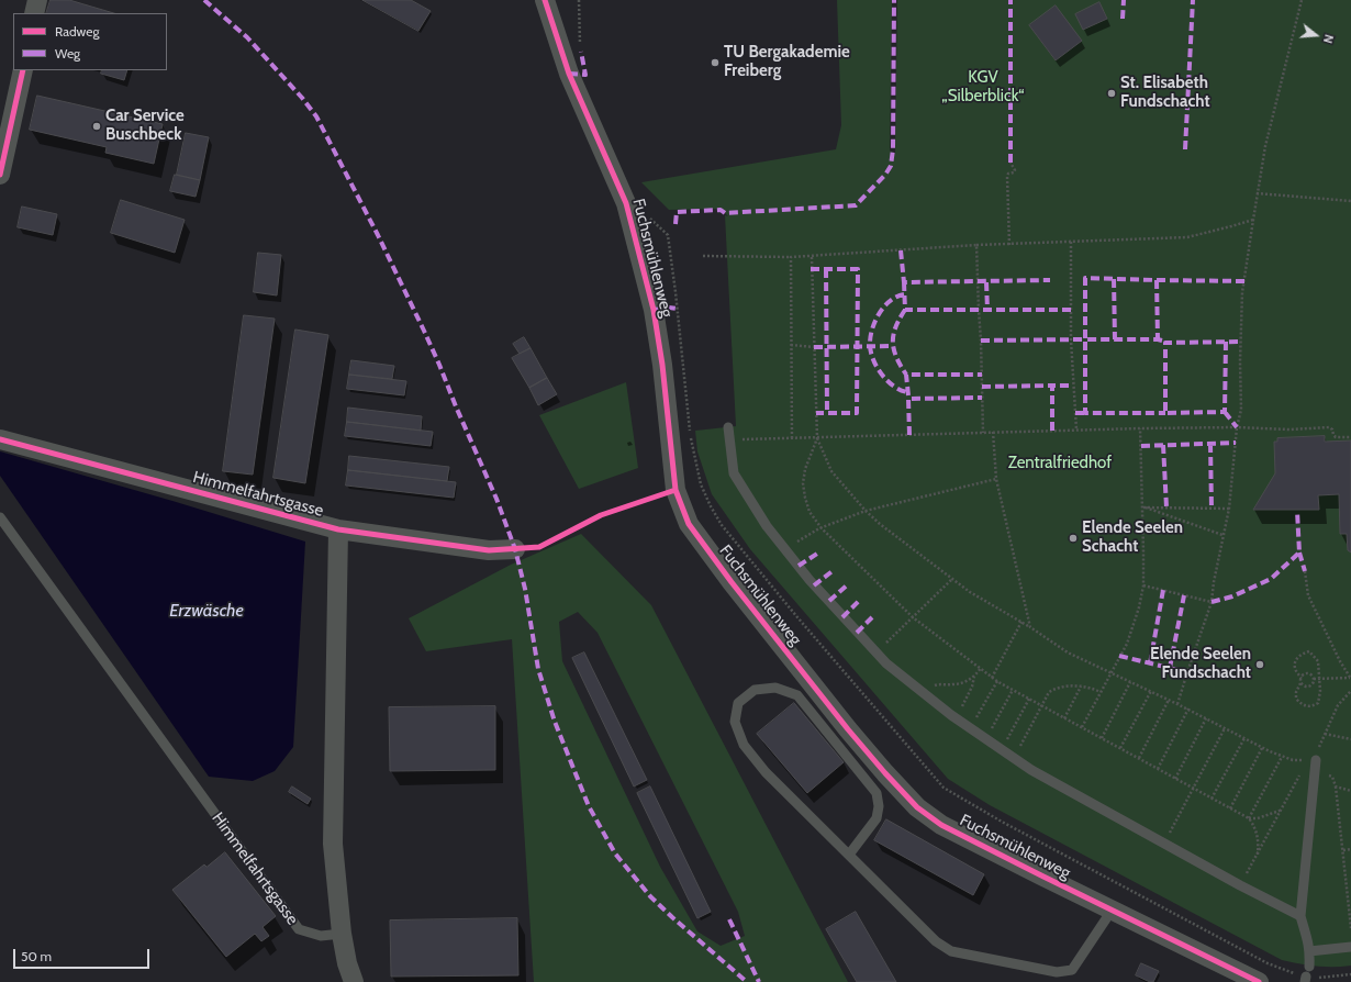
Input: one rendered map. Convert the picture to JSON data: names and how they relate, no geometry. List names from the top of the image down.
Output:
{
  "streets": {
    "street": ["Fuchsmühlenweg", "Himmelfahrtsgasse"]
  },
  "water": ["Erzwäsche"],
  "parks": ["KGV „Silberblick“", "Zentralfriedhof"],
  "places": [
    "TU Bergakademie Freiberg",
    "St. Elisabeth Fundschacht",
    "Car Service Buschbeck",
    "Elende Seelen Schacht",
    "Elende Seelen Fundschacht"
  ],
  "legend": ["Radweg", "Weg"],
  "scale_bar": "50 m",
  "north": "right"
}
